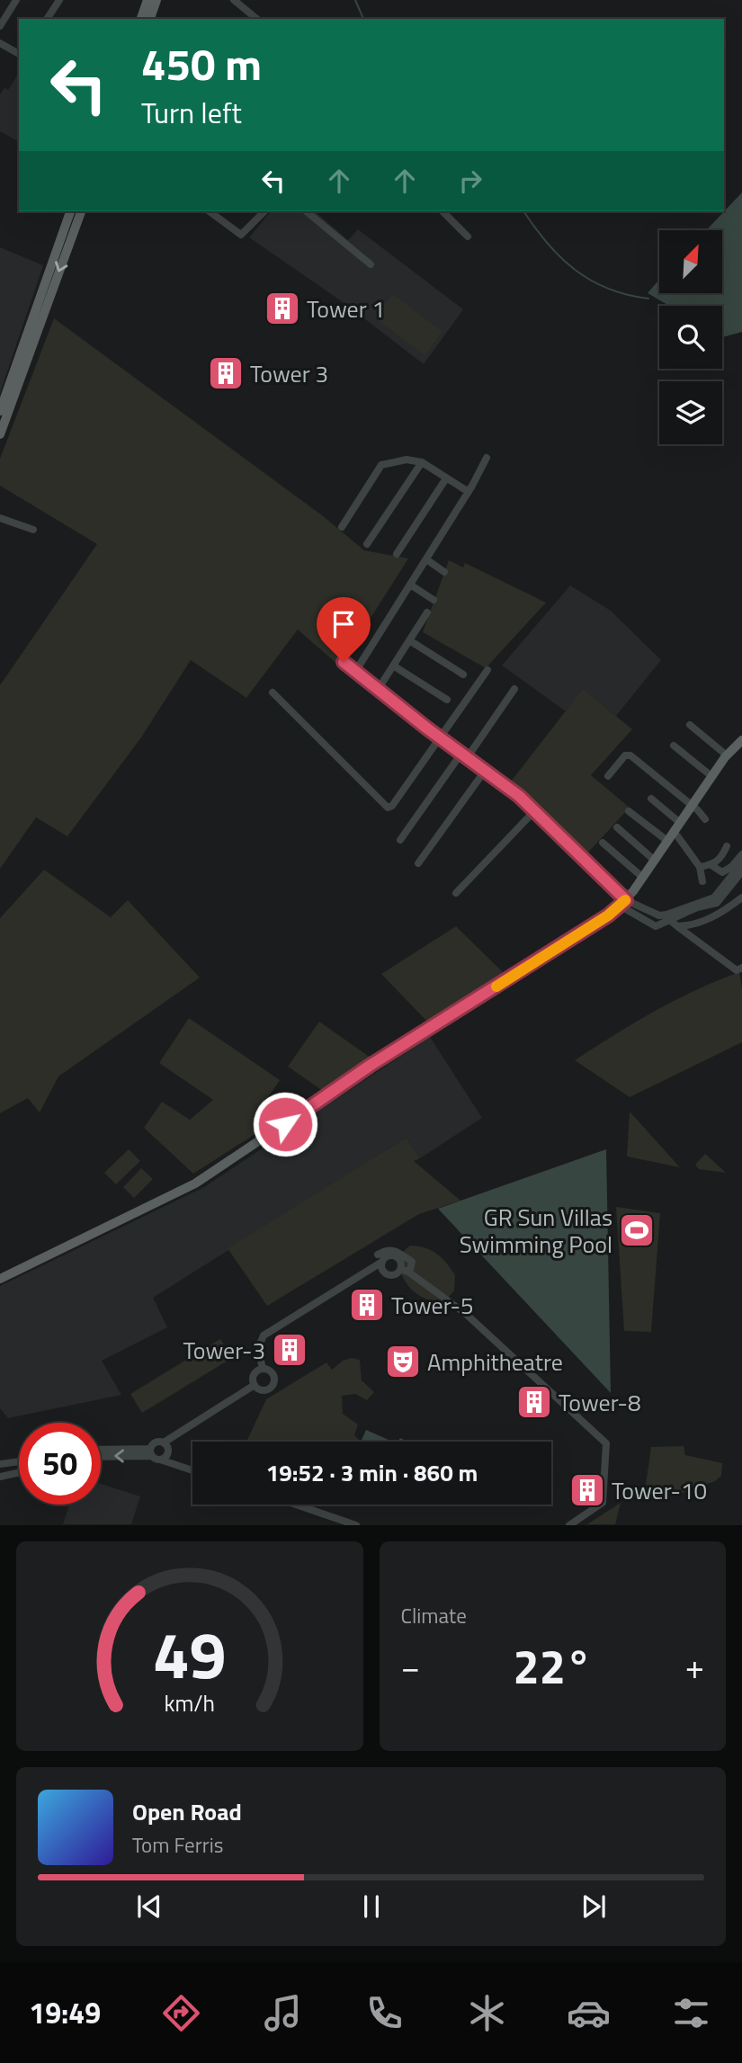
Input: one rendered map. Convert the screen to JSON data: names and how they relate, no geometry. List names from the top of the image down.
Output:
{
  "places": {
    "building": [
      "Tower 1",
      "Tower 3",
      "Tower-5",
      "Tower-3",
      "Tower-8",
      "Tower-10"
    ],
    "sports": ["GR Sun Villas Swimming Pool"],
    "theatre": ["Amphitheatre"]
  },
  "north": "top right",
  "page": {
    "turn": ["450 m", "Turn left"],
    "limit": "50",
    "trip": "19:52 · 3 min · 860 m",
    "tile": "Climate",
    "heat": ["−", "22°", "+"],
    "song": ["Open Road", "Tom Ferris"],
    "tabs": "19:49",
    "gauge": ["49", "km/h"]
  }
}
